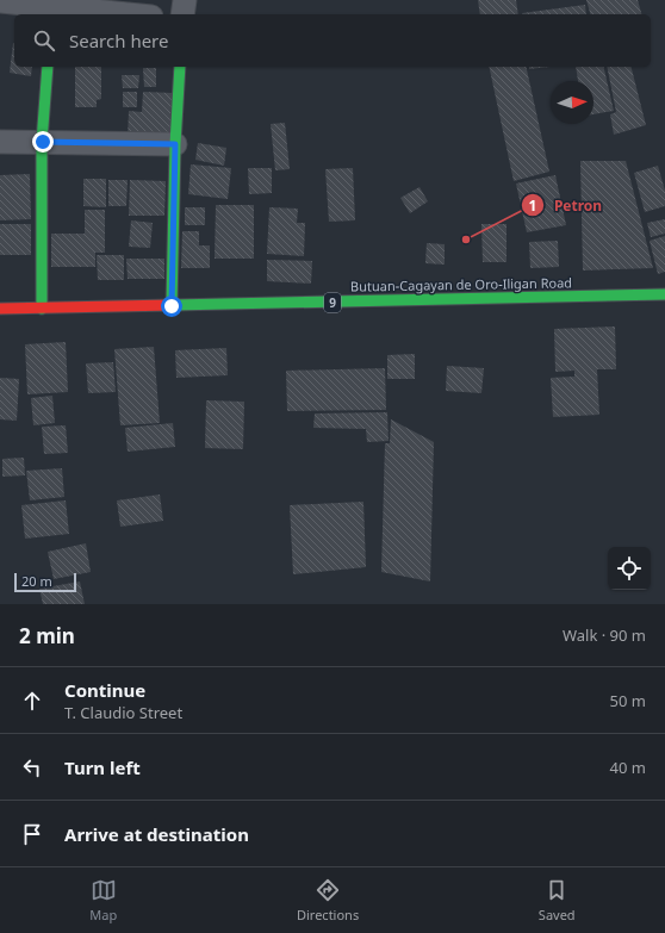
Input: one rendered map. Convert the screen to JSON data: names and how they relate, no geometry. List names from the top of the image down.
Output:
{
  "streets": {
    "main road": ["Butuan-Cagayan de Oro-Iligan Road", "9"]
  },
  "places": ["Petron"],
  "scale_bar": "20 m",
  "north": "right",
  "page": {
    "search": "Search here",
    "scale": "20 m",
    "heading": ["2 min", "Walk · 90 m"],
    "list": [
      ["Continue", "T. Claudio Street", "50 m"],
      ["Turn left", "40 m"],
      "Arrive at destination"
    ],
    "nav": ["Map", "Directions", "Saved"]
  }
}
